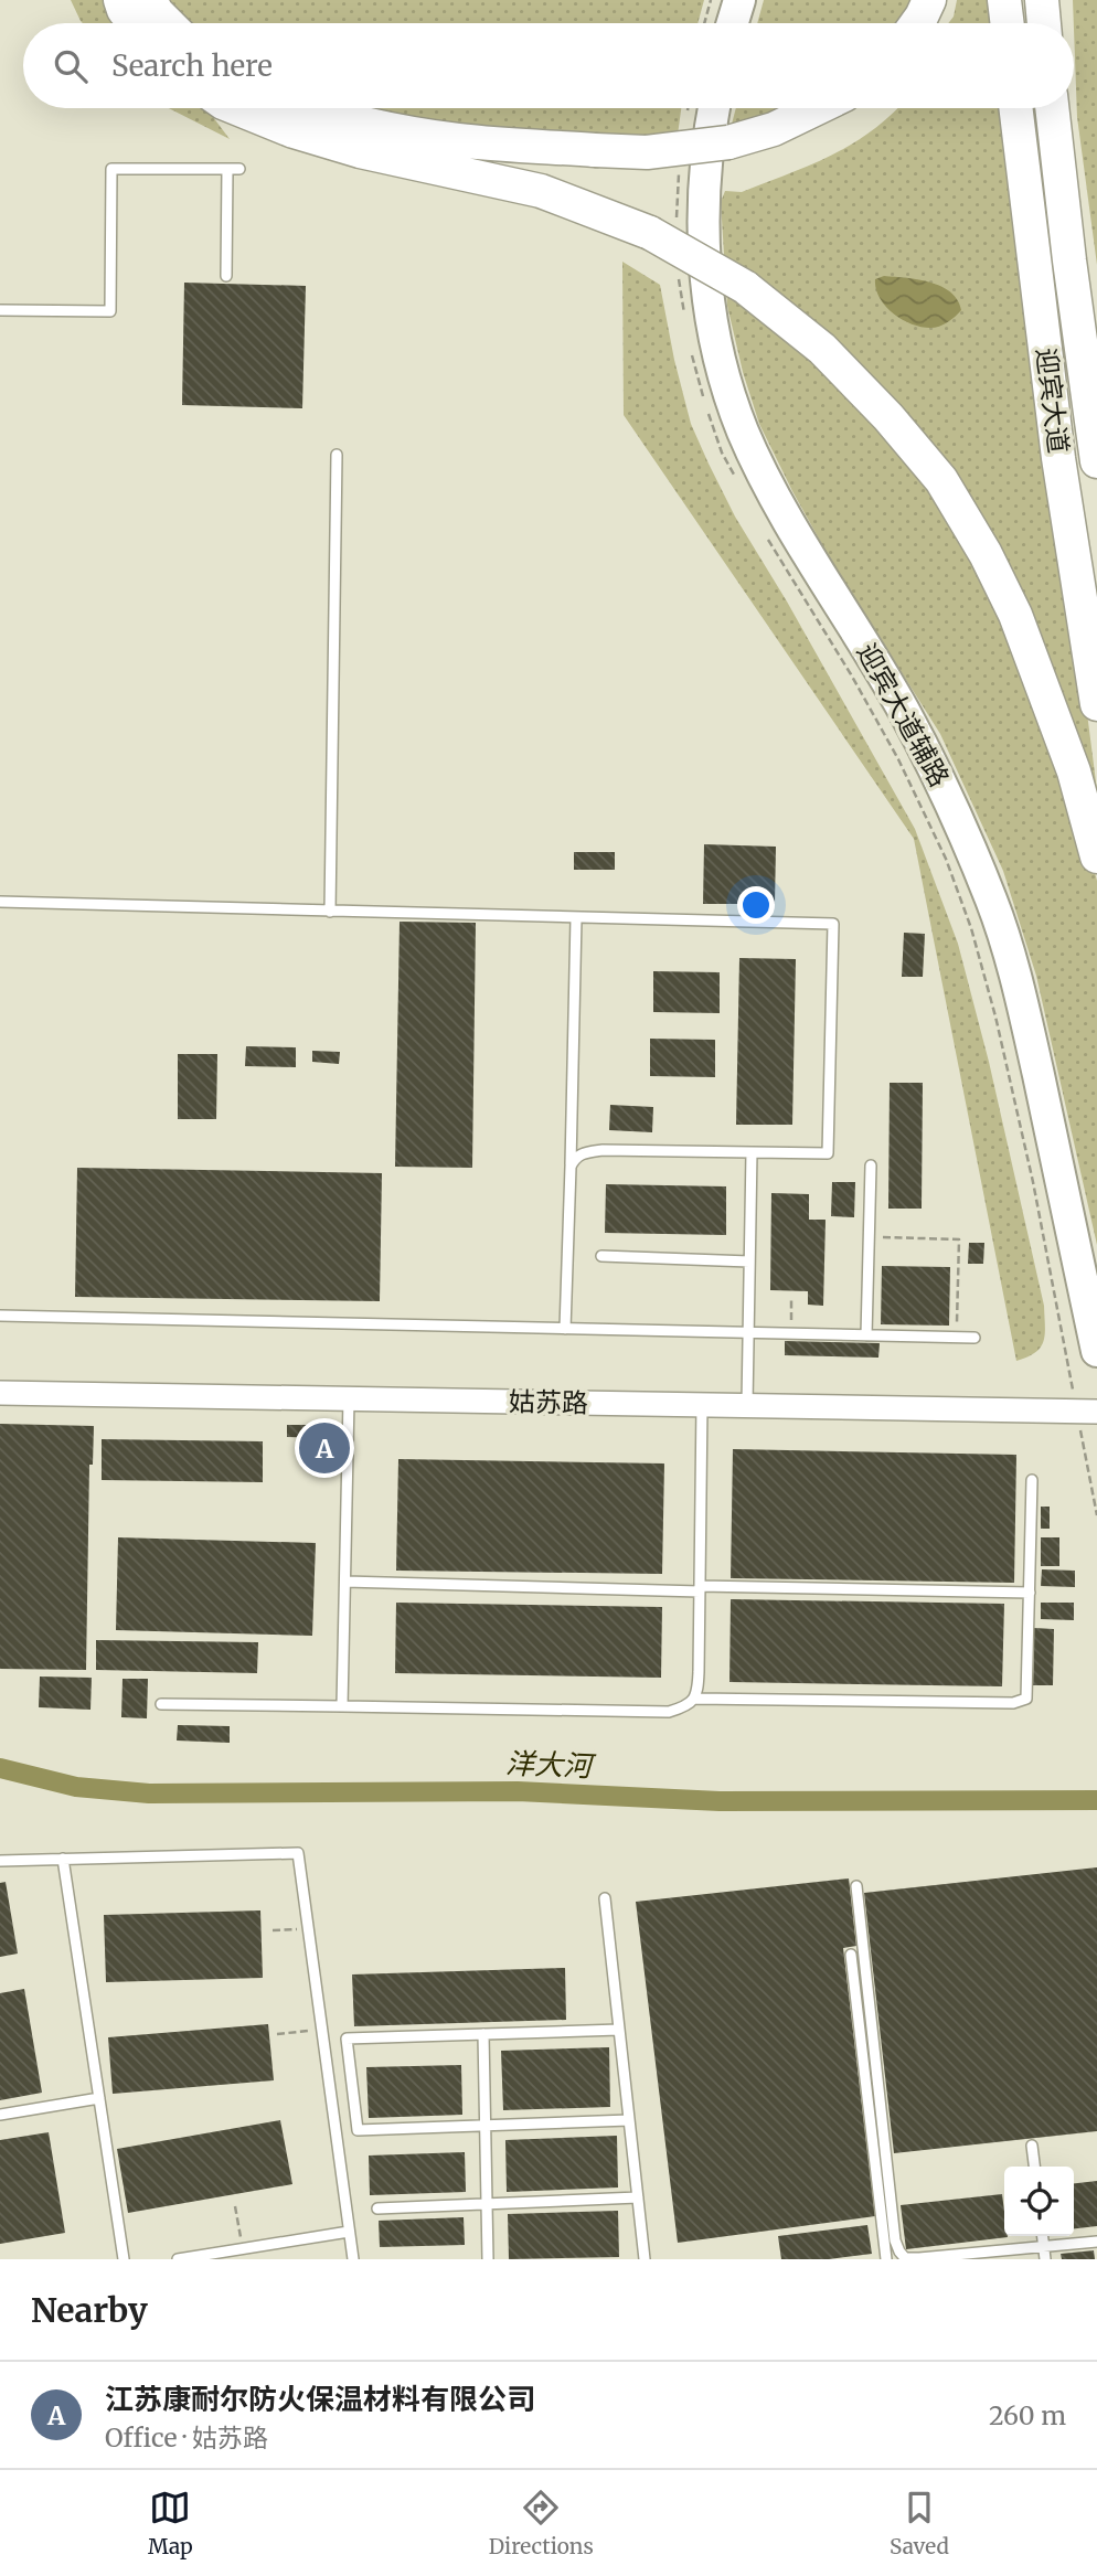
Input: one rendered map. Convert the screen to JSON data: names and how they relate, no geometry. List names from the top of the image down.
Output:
{
  "streets": {
    "highway": ["迎宾大道"],
    "main road": ["迎宾大道辅路"],
    "street": ["姑苏路"]
  },
  "water": ["洋大河"],
  "page": {
    "search": "Search here",
    "pins": "A",
    "heading": "Nearby",
    "list": [
      {
        "mark": "A",
        "name": "江苏康耐尔防火保温材料有限公司",
        "note": "Office · 姑苏路",
        "value": "260 m"
      }
    ],
    "nav": ["Map", "Directions", "Saved"]
  }
}
